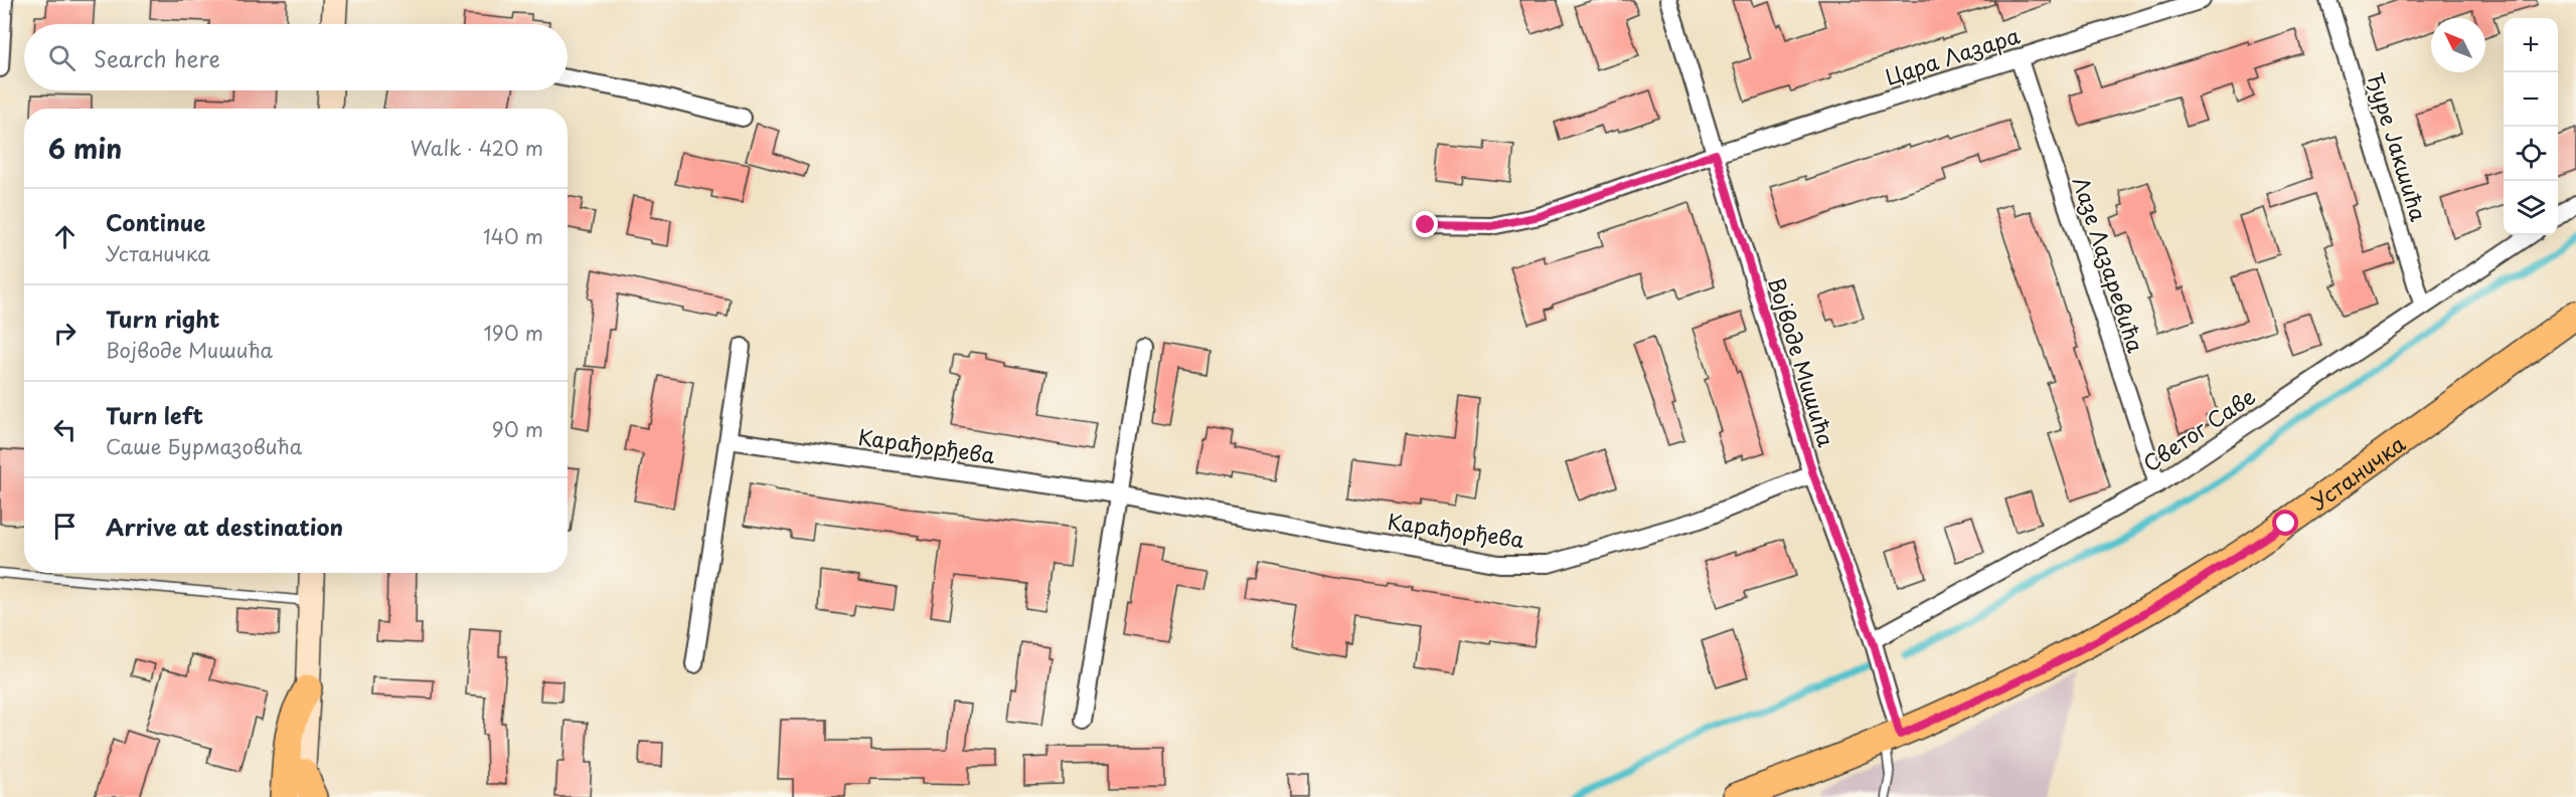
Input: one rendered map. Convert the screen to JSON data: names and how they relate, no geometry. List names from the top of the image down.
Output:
{
  "streets": {
    "main road": ["Устаничка"],
    "street": [
      "Цара Лазара",
      "Ђуре Јакшића",
      "Лазе Лазаревића",
      "Војводе Мишића",
      "Светог Саве",
      "Карађорђева"
    ]
  },
  "crossings": [
    ["Цара Лазара", "Лазе Лазаревића"],
    ["Цара Лазара", "Војводе Мишића"],
    ["Ђуре Јакшића", "Светог Саве"],
    ["Лазе Лазаревића", "Светог Саве"],
    ["Војводе Мишића", "Светог Саве"],
    ["Војводе Мишића", "Карађорђева"],
    ["Војводе Мишића", "Устаничка"]
  ],
  "north": "top left",
  "page": {
    "map_buttons": ["+", "−"],
    "search": "Search here",
    "heading": ["6 min", "Walk · 420 m"],
    "list": [
      ["Continue", "Устаничка", "140 m"],
      ["Turn right", "Војводе Мишића", "190 m"],
      ["Turn left", "Саше Бурмазовића", "90 m"],
      "Arrive at destination"
    ]
  }
}
